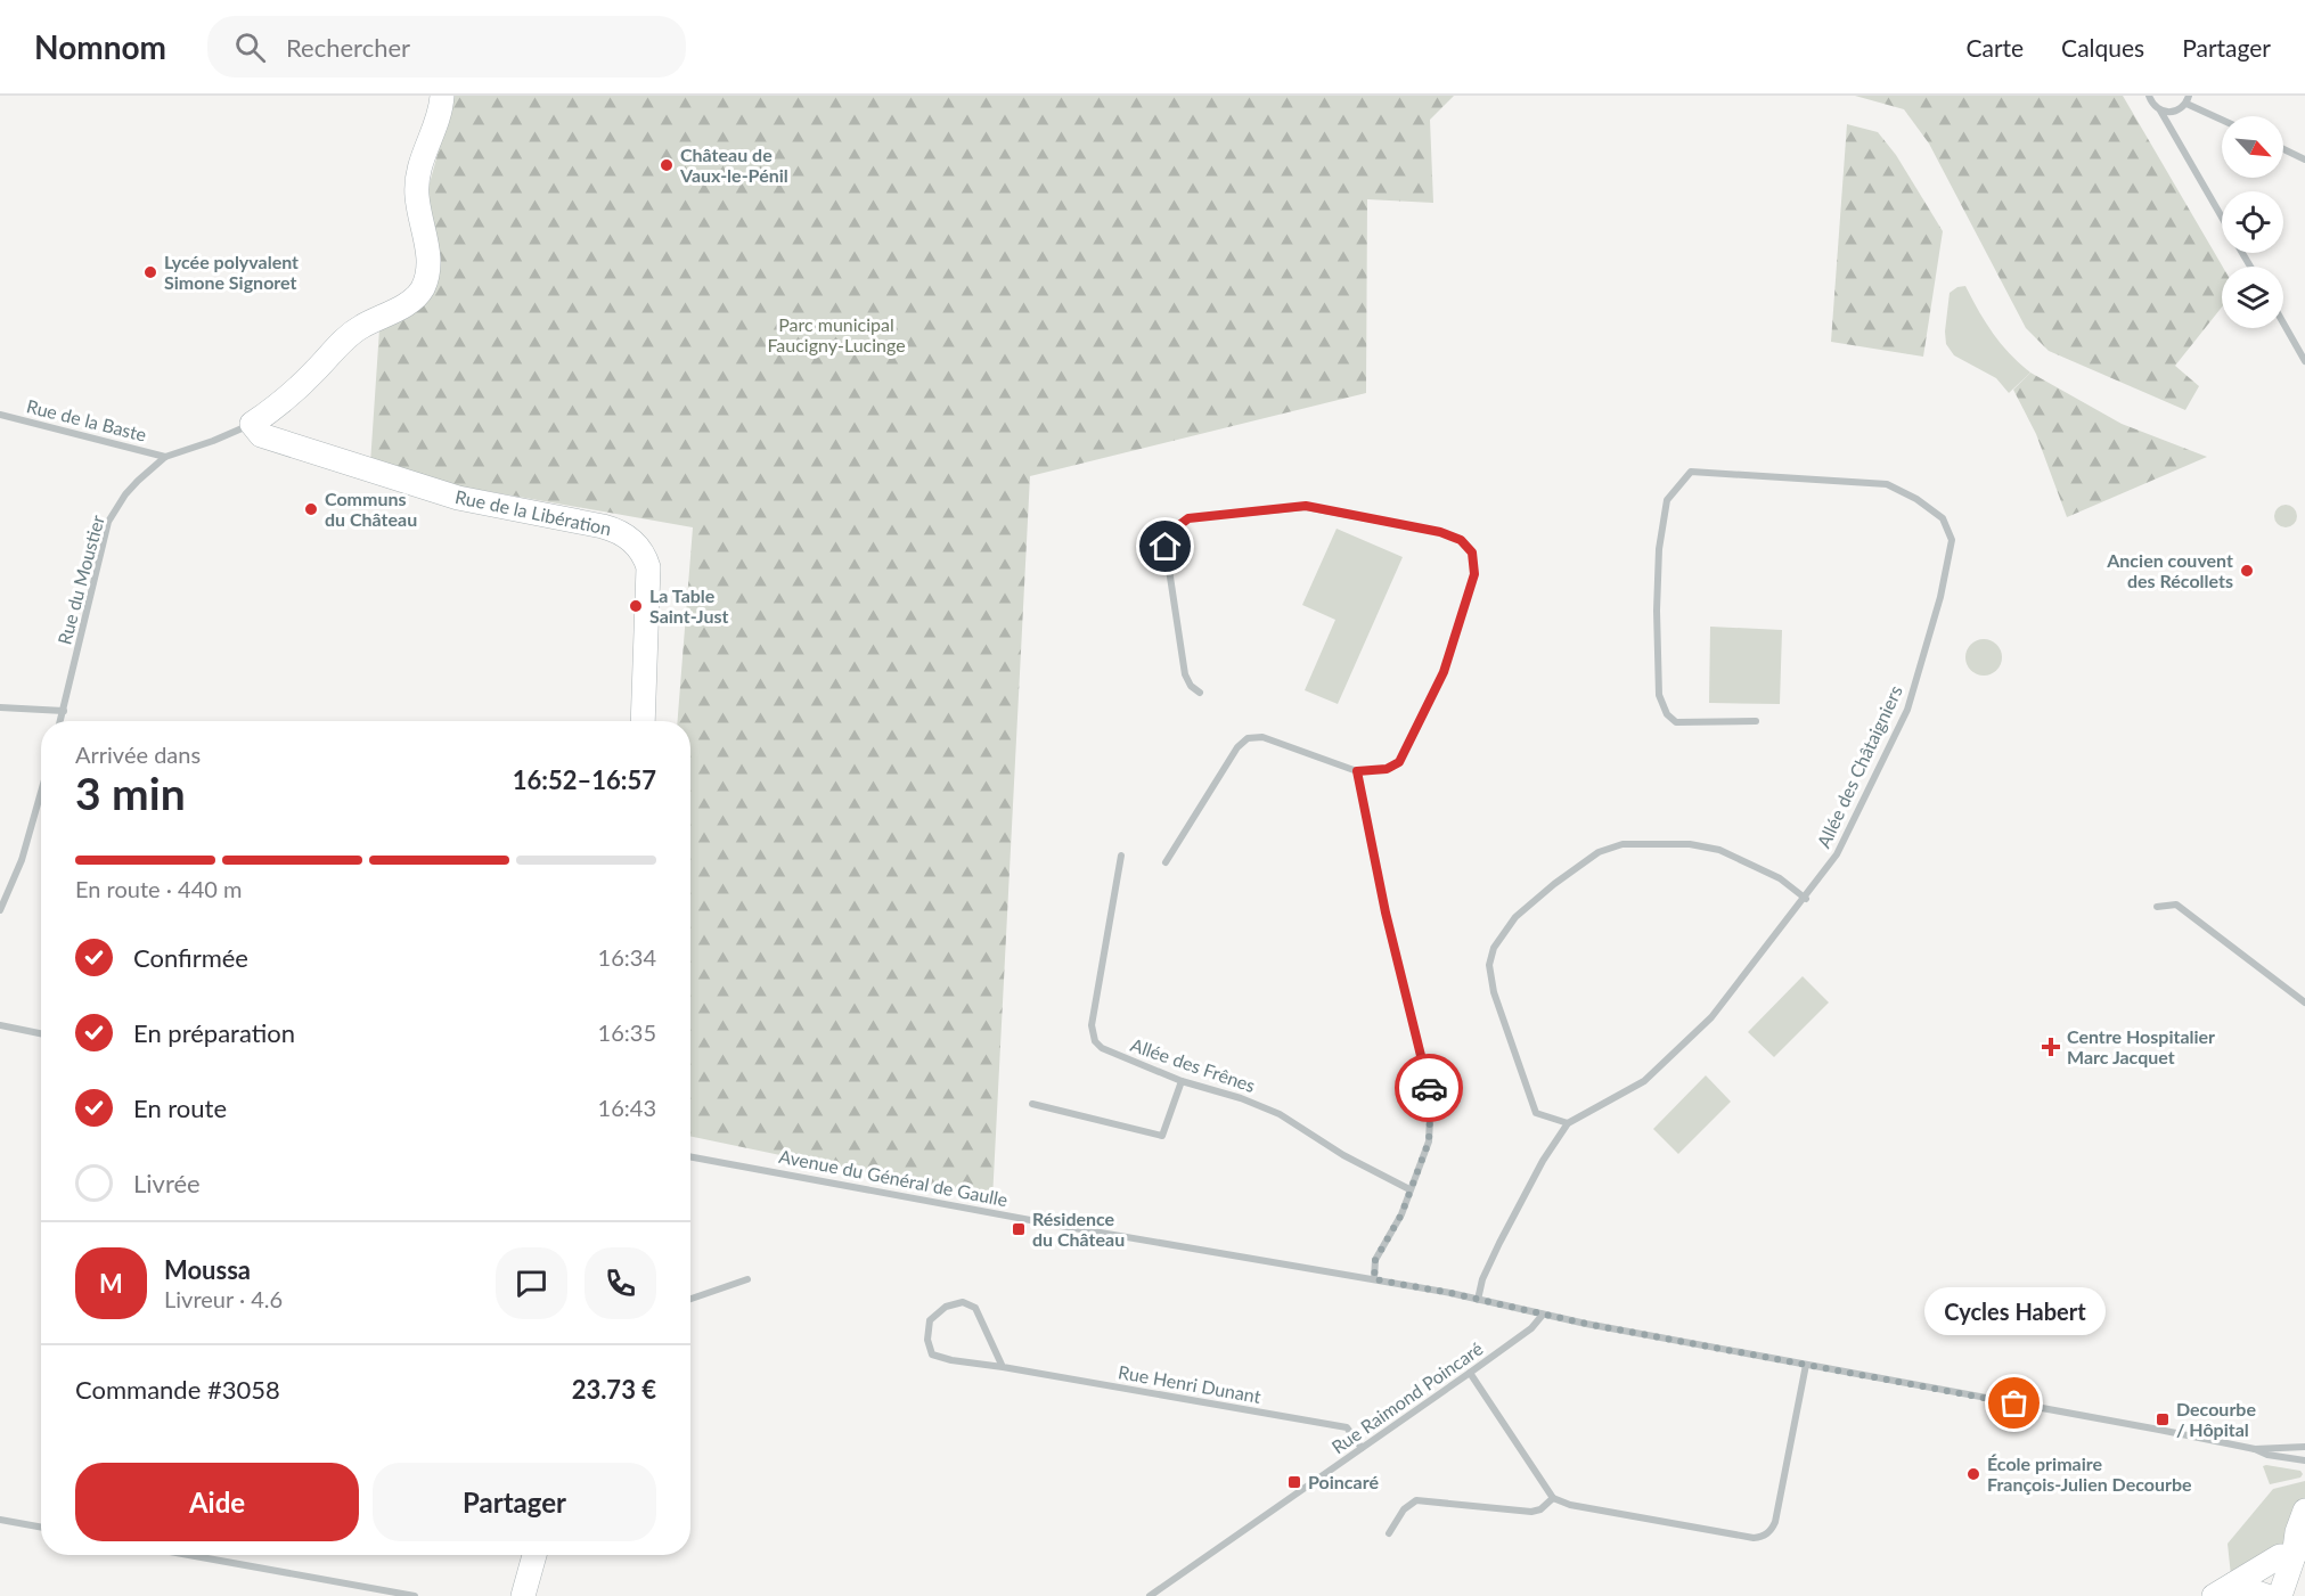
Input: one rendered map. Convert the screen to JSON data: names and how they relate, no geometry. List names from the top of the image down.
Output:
{
  "streets": {
    "street": [
      "Rue de la Baste",
      "Rue de la Libération",
      "Rue du Moustier",
      "Allée des Châtaigniers",
      "Allée des Frênes",
      "Avenue du Général de Gaulle",
      "Rue Henri Dunant",
      "Rue Raimond Poincaré"
    ]
  },
  "crossings": [
    ["Rue de la Baste", "Rue du Moustier"],
    ["Allée des Châtaigniers", "Avenue du Général de Gaulle"],
    ["Avenue du Général de Gaulle", "Rue Raimond Poincaré"],
    ["Rue Henri Dunant", "Rue Raimond Poincaré"]
  ],
  "parks": ["Parc municipal Faucigny-Lucinge"],
  "places": {
    "other": [
      "Château de Vaux-le-Pénil",
      "Lycée polyvalent Simone Signoret",
      "Communs du Château",
      "Ancien couvent des Récollets",
      "La Table Saint-Just",
      "Cycles Habert",
      "École primaire François-Julien Decourbe"
    ],
    "health": ["Centre Hospitalier Marc Jacquet"],
    "transit": ["Résidence du Château", "Decourbe / Hôpital", "Poincaré"]
  },
  "north": "bottom right",
  "page": {
    "header": "Nomnom",
    "search": "Rechercher",
    "nav": ["Carte", "Calques", "Partager"],
    "heading": ["3 min", "Arrivée dans", "16:52–16:57"],
    "panel": [
      "Moussa",
      "Livreur · 4.6",
      "Commande #3058",
      "23.73 €"
    ],
    "bar": "En route · 440 m",
    "list": [
      ["Confirmée", "16:34"],
      ["En préparation", "16:35"],
      ["En route", "16:43"],
      "Livrée"
    ],
    "round": "M",
    "bubble": "Cycles Habert",
    "buttons": ["Aide", "Partager"]
  }
}
